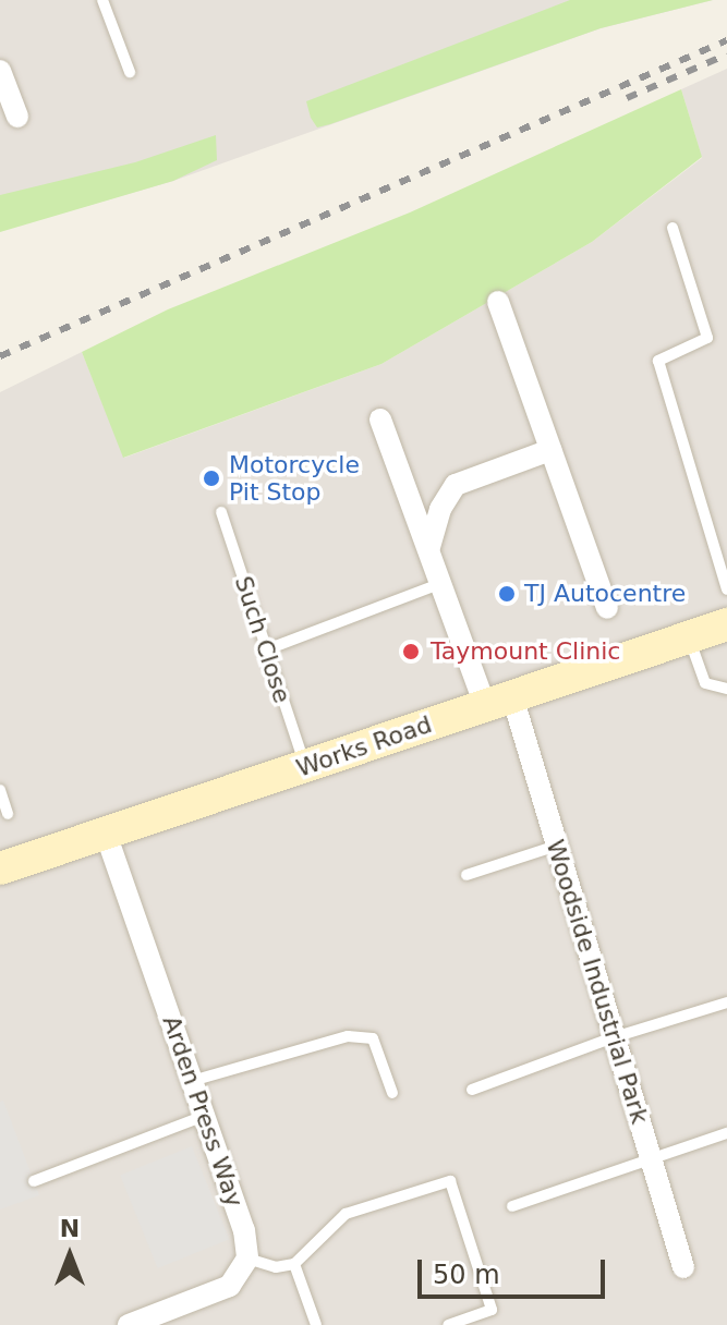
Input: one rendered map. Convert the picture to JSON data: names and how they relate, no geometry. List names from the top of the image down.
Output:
{
  "streets": {
    "street": ["Works Road", "Woodside Industrial Park", "Arden Press Way"],
    "lane": ["Such Close"]
  },
  "crossings": [
    ["Such Close", "Works Road"],
    ["Works Road", "Woodside Industrial Park"],
    ["Works Road", "Arden Press Way"]
  ],
  "places": ["Motorcycle Pit Stop", "TJ Autocentre", "Taymount Clinic"],
  "scale_bar": "50 m",
  "north": "top"
}
